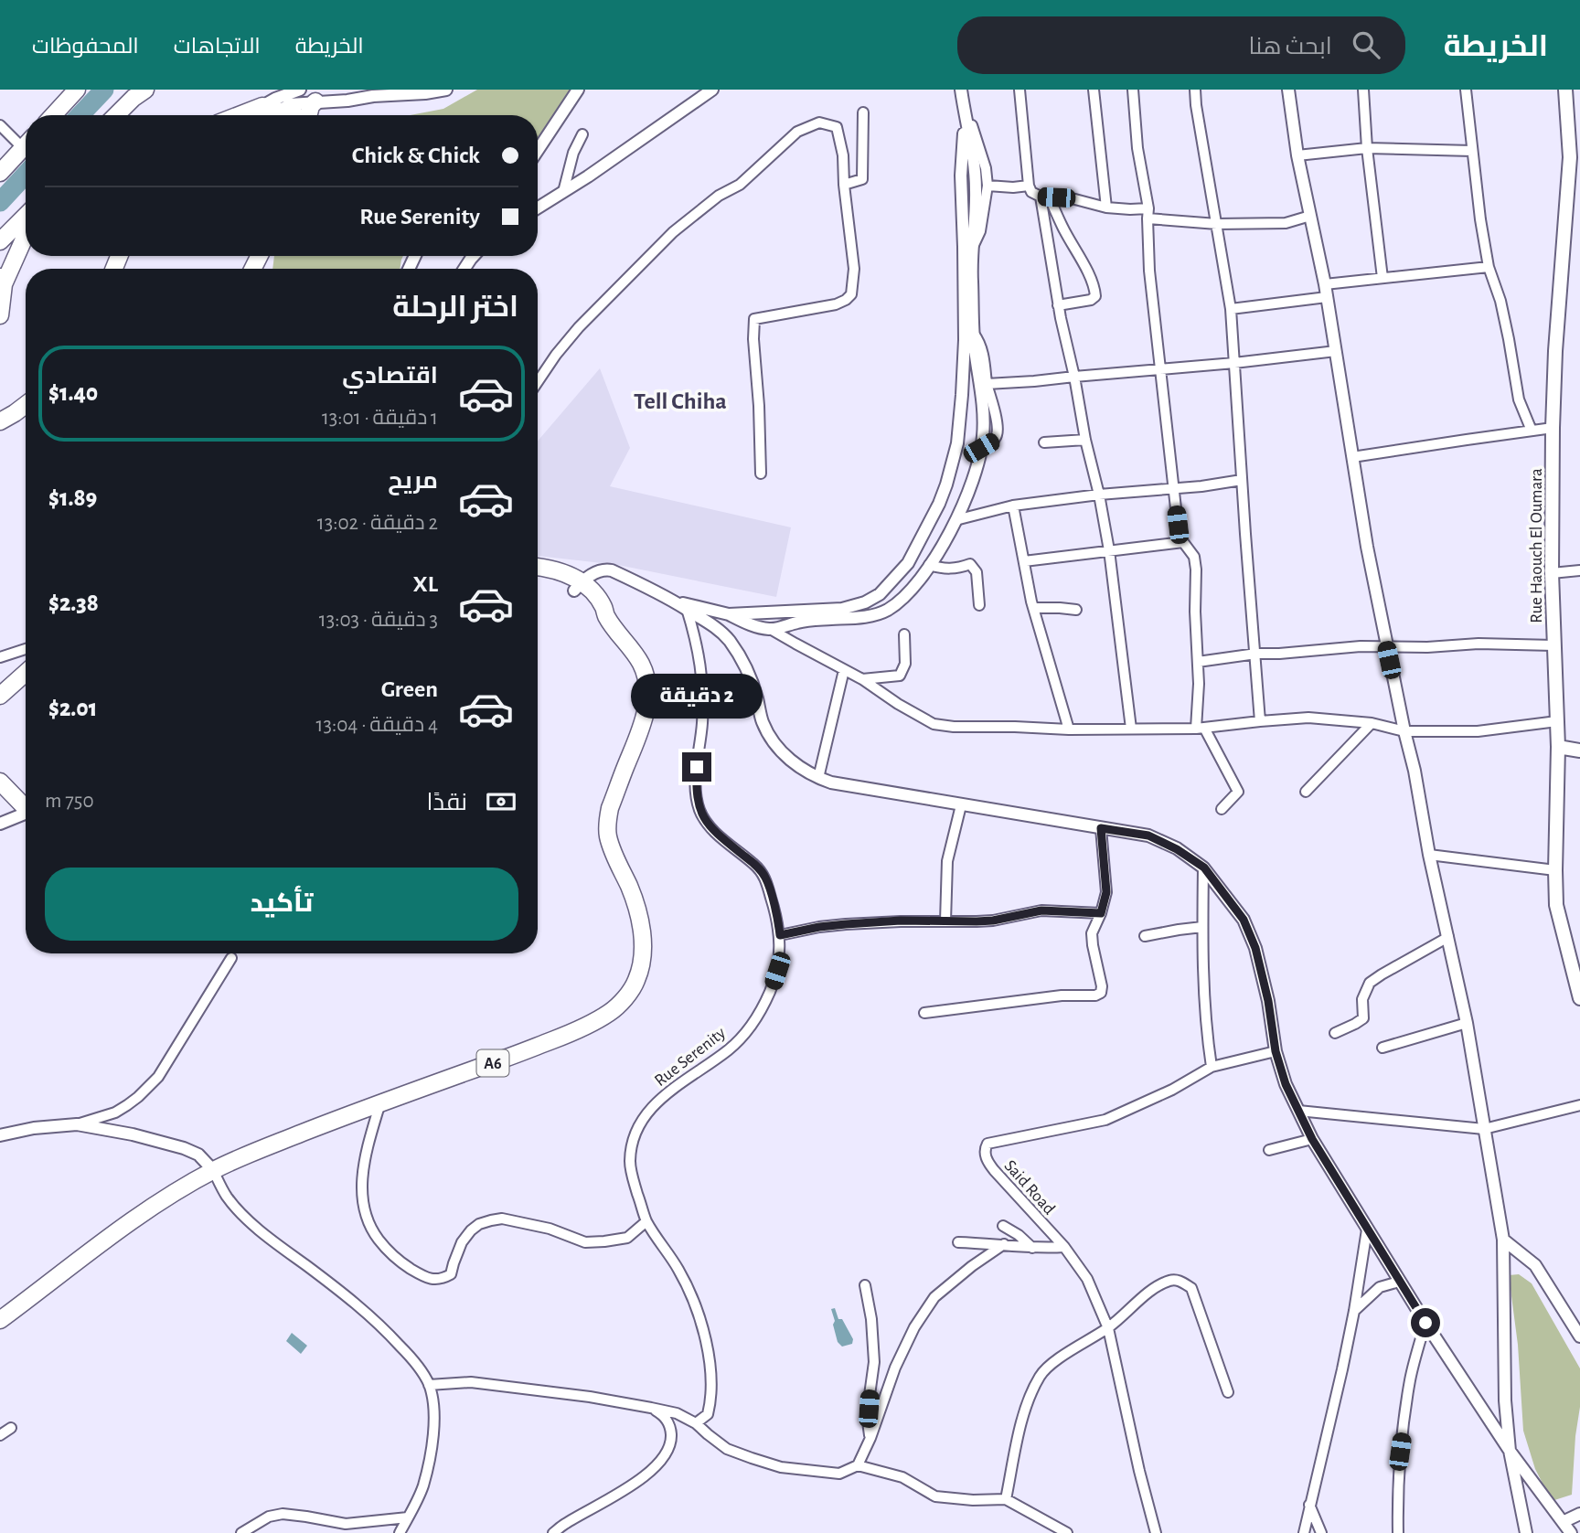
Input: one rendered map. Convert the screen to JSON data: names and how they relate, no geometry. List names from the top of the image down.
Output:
{
  "streets": {
    "highway": ["A6"],
    "main road": ["Rue Haouch El Oumara"],
    "street": ["Rue Serenity", "Said Road"]
  },
  "districts": ["Tell Chiha"],
  "page": {
    "header": "الخريطة",
    "search": "ابحث هنا",
    "nav": ["الخريطة", "الاتجاهات", "المحفوظات"],
    "banner": ["Chick & Chick", "Rue Serenity"],
    "heading": "اختر الرحلة",
    "list": [
      {
        "name": "اقتصادي",
        "note": "1 دقيقة · 13:01",
        "value": "$1.40"
      },
      {
        "name": "مريح",
        "note": "2 دقيقة · 13:02",
        "value": "$1.89"
      },
      {
        "name": "XL",
        "note": "3 دقيقة · 13:03",
        "value": "$2.38"
      },
      {
        "name": "Green",
        "note": "4 دقيقة · 13:04",
        "value": "$2.01"
      }
    ],
    "bubble": "2 دقيقة",
    "pay": ["نقدًا", "750 m"],
    "buttons": "تأكيد"
  }
}
